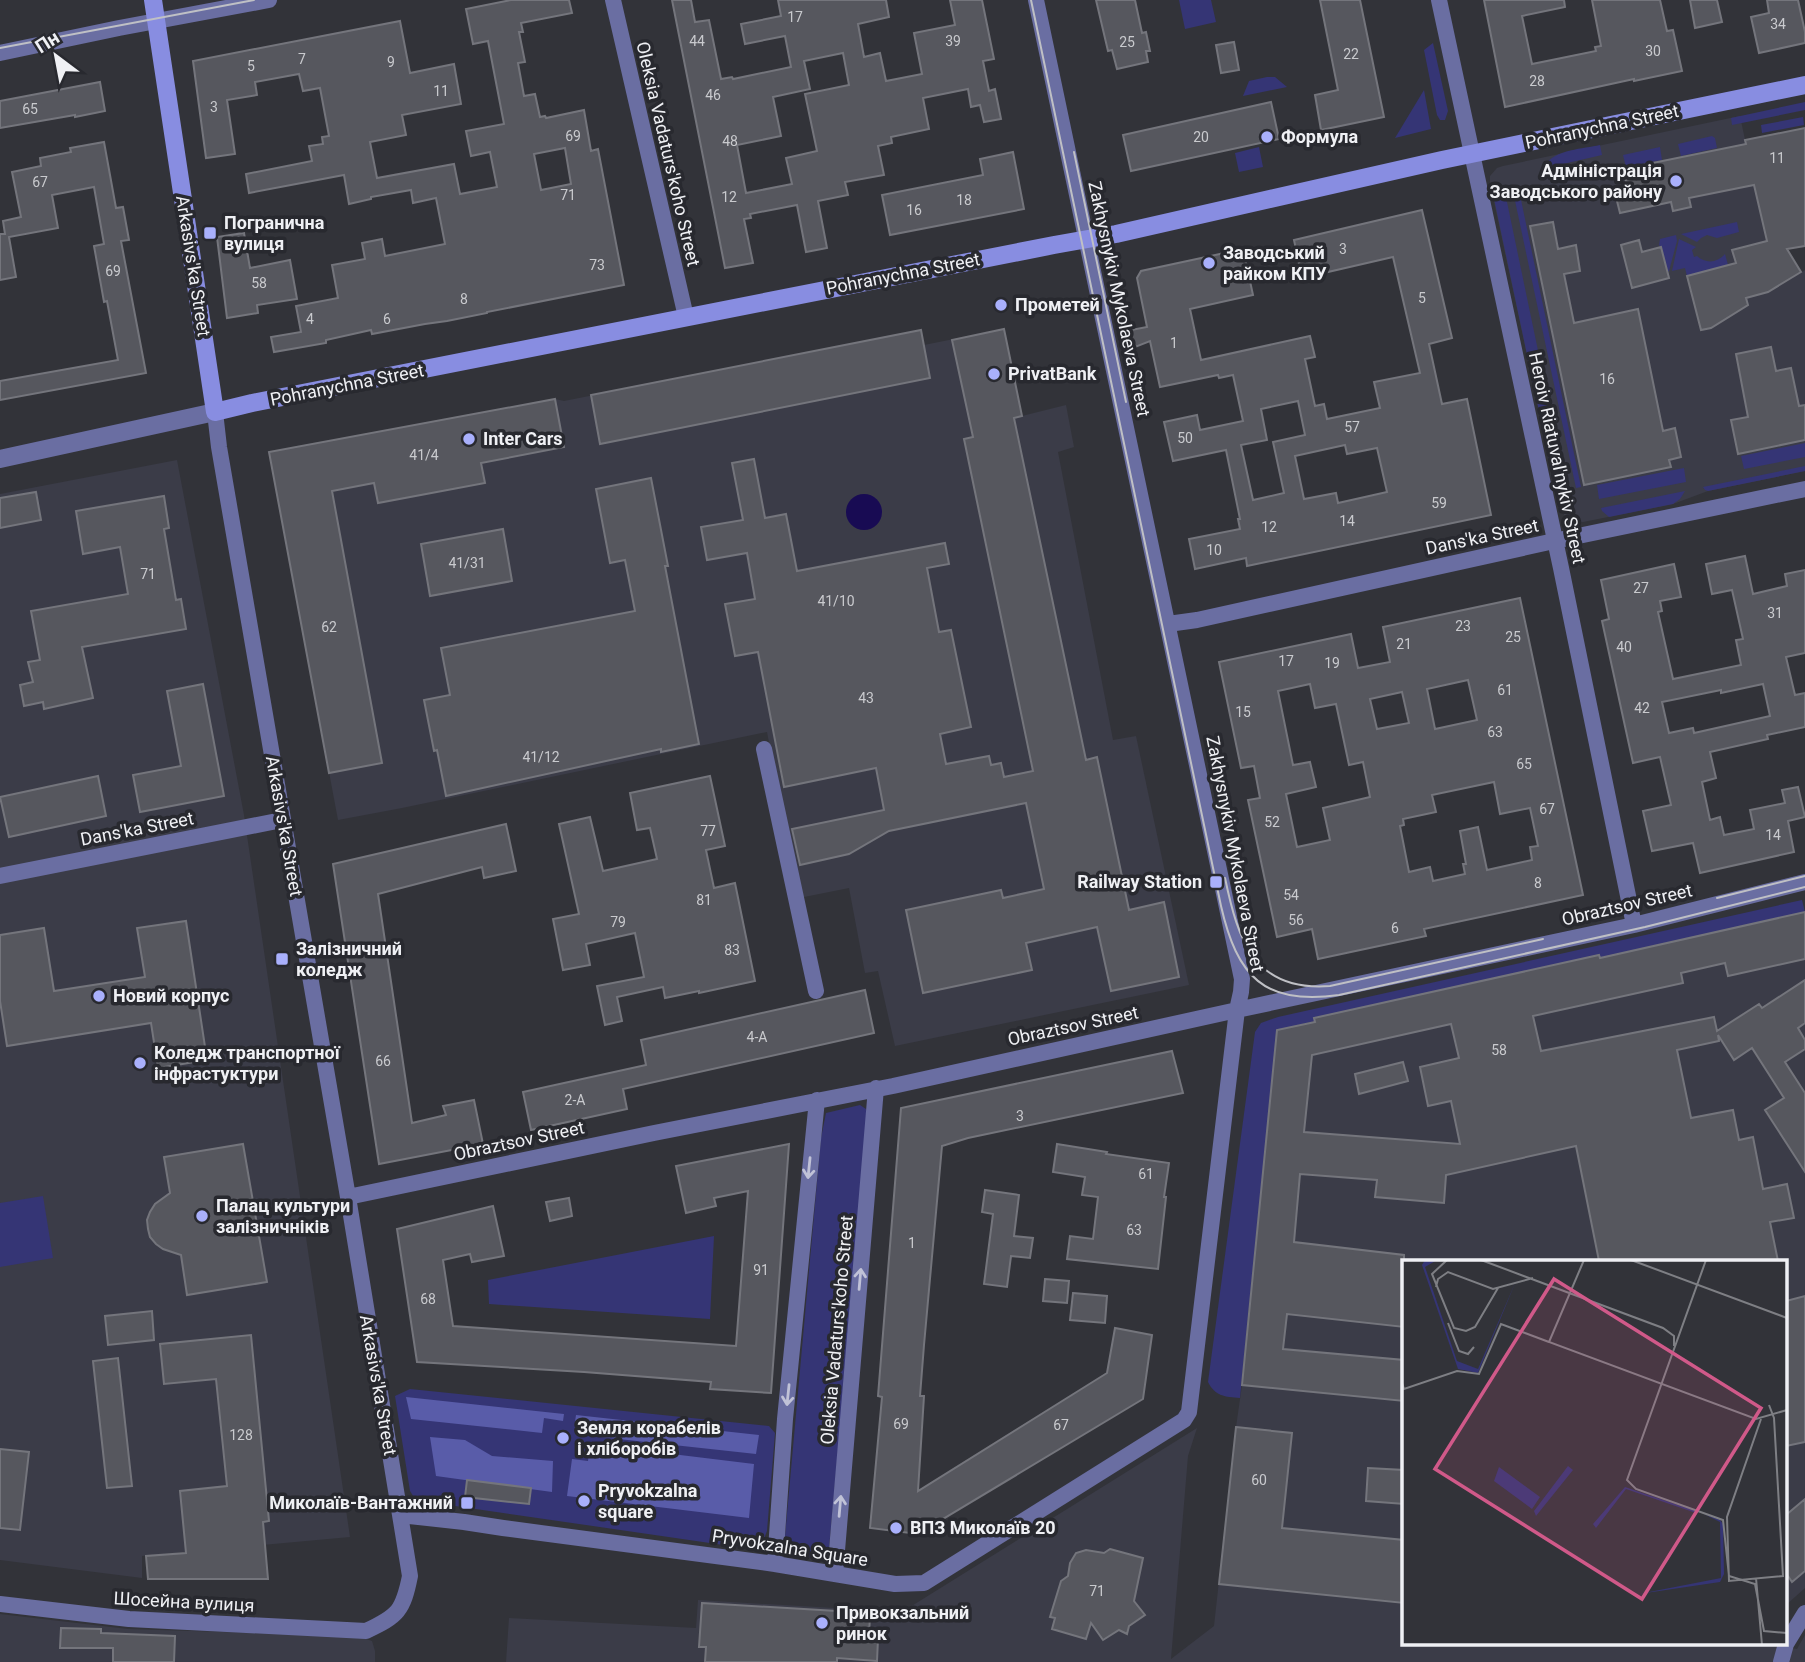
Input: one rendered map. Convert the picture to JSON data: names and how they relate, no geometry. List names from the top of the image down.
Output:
{
  "streets": {
    "main road": ["Pohranychna Street", "Arkasivs'ka Street"],
    "street": [
      "Oleksia Vadaturs'koho Street",
      "Zakhysnykiv Mykolaeva Street",
      "Heroiv Riatuval'nykiv Street",
      "Dans'ka Street",
      "Obraztsov Street",
      "Pryvokzalna Square",
      "Шосейна вулиця"
    ]
  },
  "crossings": [
    ["Pohranychna Street", "Oleksia Vadaturs'koho Street"],
    ["Pohranychna Street", "Arkasivs'ka Street"],
    ["Pohranychna Street", "Zakhysnykiv Mykolaeva Street"],
    ["Pohranychna Street", "Heroiv Riatuval'nykiv Street"],
    ["Oleksia Vadaturs'koho Street", "Obraztsov Street"],
    ["Oleksia Vadaturs'koho Street", "Pryvokzalna Square"],
    ["Arkasivs'ka Street", "Dans'ka Street"],
    ["Arkasivs'ka Street", "Obraztsov Street"],
    ["Arkasivs'ka Street", "Pryvokzalna Square"],
    ["Arkasivs'ka Street", "Шосейна вулиця"],
    ["Zakhysnykiv Mykolaeva Street", "Dans'ka Street"],
    ["Zakhysnykiv Mykolaeva Street", "Obraztsov Street"],
    ["Zakhysnykiv Mykolaeva Street", "Pryvokzalna Square"],
    ["Heroiv Riatuval'nykiv Street", "Dans'ka Street"],
    ["Heroiv Riatuval'nykiv Street", "Obraztsov Street"]
  ],
  "places": {
    "other": [
      "Формула",
      "Адміністрація Заводського району",
      "Заводський райком КПУ",
      "Прометей",
      "PrivatBank",
      "Inter Cars",
      "Новий корпус",
      "Коледж транспортної інфрастуктури",
      "Палац культури залізничніків",
      "Земля корабелів і хліборобів",
      "Pryvokzalna square",
      "ВПЗ Миколаїв 20",
      "Привокзальний ринок"
    ],
    "transit": [
      "Погранична вулиця",
      "Railway Station",
      "Залізничний коледж",
      "Миколаїв-Вантажний"
    ]
  },
  "house_numbers": [
    "17",
    "34",
    "44",
    "39",
    "25",
    "30",
    "22",
    "7",
    "9",
    "5",
    "28",
    "11",
    "46",
    "3",
    "65",
    "69",
    "20",
    "48",
    "11",
    "67",
    "71",
    "12",
    "18",
    "16",
    "3",
    "73",
    "69",
    "58",
    "5",
    "8",
    "4",
    "6",
    "1",
    "16",
    "57",
    "50",
    "41/4",
    "59",
    "14",
    "12",
    "10",
    "41/31",
    "71",
    "27",
    "41/10",
    "31",
    "23",
    "62",
    "25",
    "21",
    "40",
    "17",
    "19",
    "61",
    "43",
    "42",
    "15",
    "63",
    "41/12",
    "65",
    "67",
    "52",
    "77",
    "14",
    "8",
    "54",
    "81",
    "56",
    "79",
    "6",
    "83",
    "4-А",
    "58",
    "66",
    "2-А",
    "3",
    "61",
    "63",
    "1",
    "91",
    "68",
    "69",
    "67",
    "128",
    "60",
    "71"
  ],
  "north": "top left"
}
